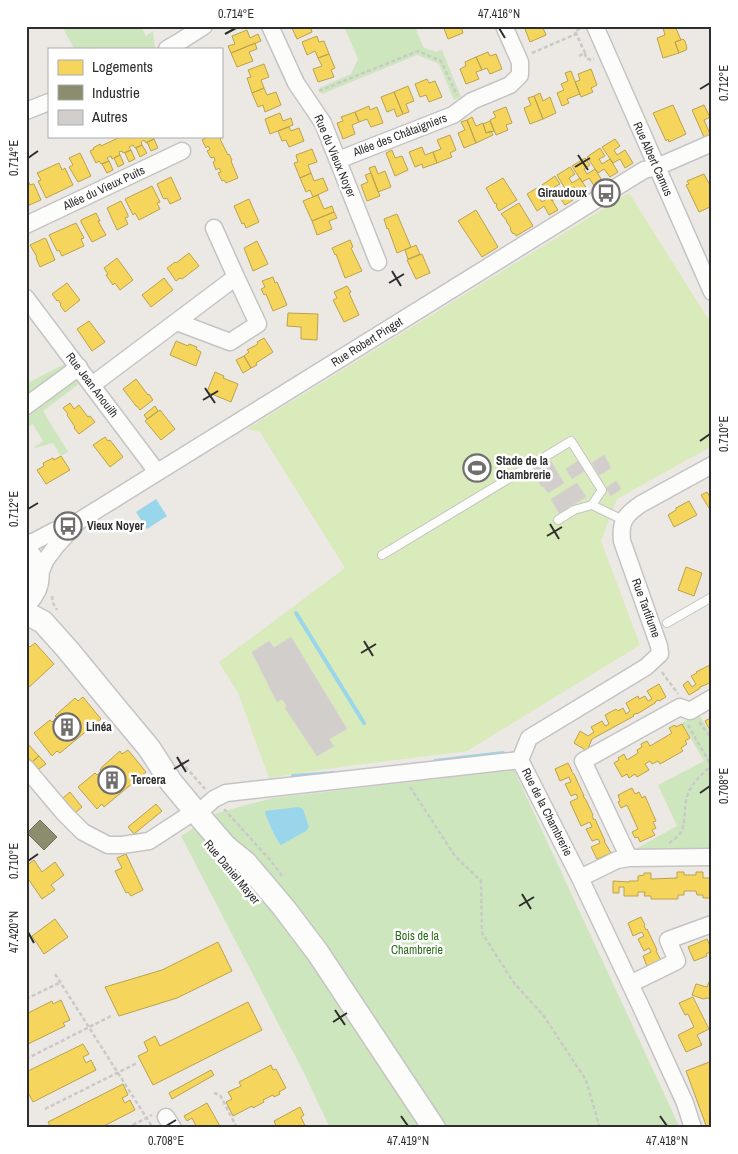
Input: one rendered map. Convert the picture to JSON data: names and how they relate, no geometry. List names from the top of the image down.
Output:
{
  "streets": {
    "main road": ["Rue Daniel Mayer"],
    "street": [
      "Allée des Châtaigniers",
      "Rue du Vieux Noyer",
      "Rue Albert Camus",
      "Allée du Vieux Puits",
      "Rue Robert Pinget",
      "Rue Jean Anouilh",
      "Rue Tartifume",
      "Rue de la Chambrerie"
    ]
  },
  "crossings": [
    ["Allée des Châtaigniers", "Rue du Vieux Noyer"],
    ["Rue Albert Camus", "Rue Robert Pinget"],
    ["Rue Robert Pinget", "Rue Jean Anouilh"],
    ["Rue Tartifume", "Rue de la Chambrerie"],
    ["Rue de la Chambrerie", "Rue Daniel Mayer"]
  ],
  "parks": ["Bois de la Chambrerie"],
  "places": {
    "bus stop": ["Giraudoux", "Vieux Noyer"],
    "sports": ["Stade de la Chambrerie"],
    "building": ["Linéa", "Tercera"]
  },
  "legend": ["Logements", "Industrie", "Autres"],
  "coordinates": [
    "0.714°E",
    "47.416°N",
    "0.712°E",
    "0.710°E",
    "0.708°E",
    "47.420°N",
    "47.419°N",
    "47.418°N"
  ]
}
